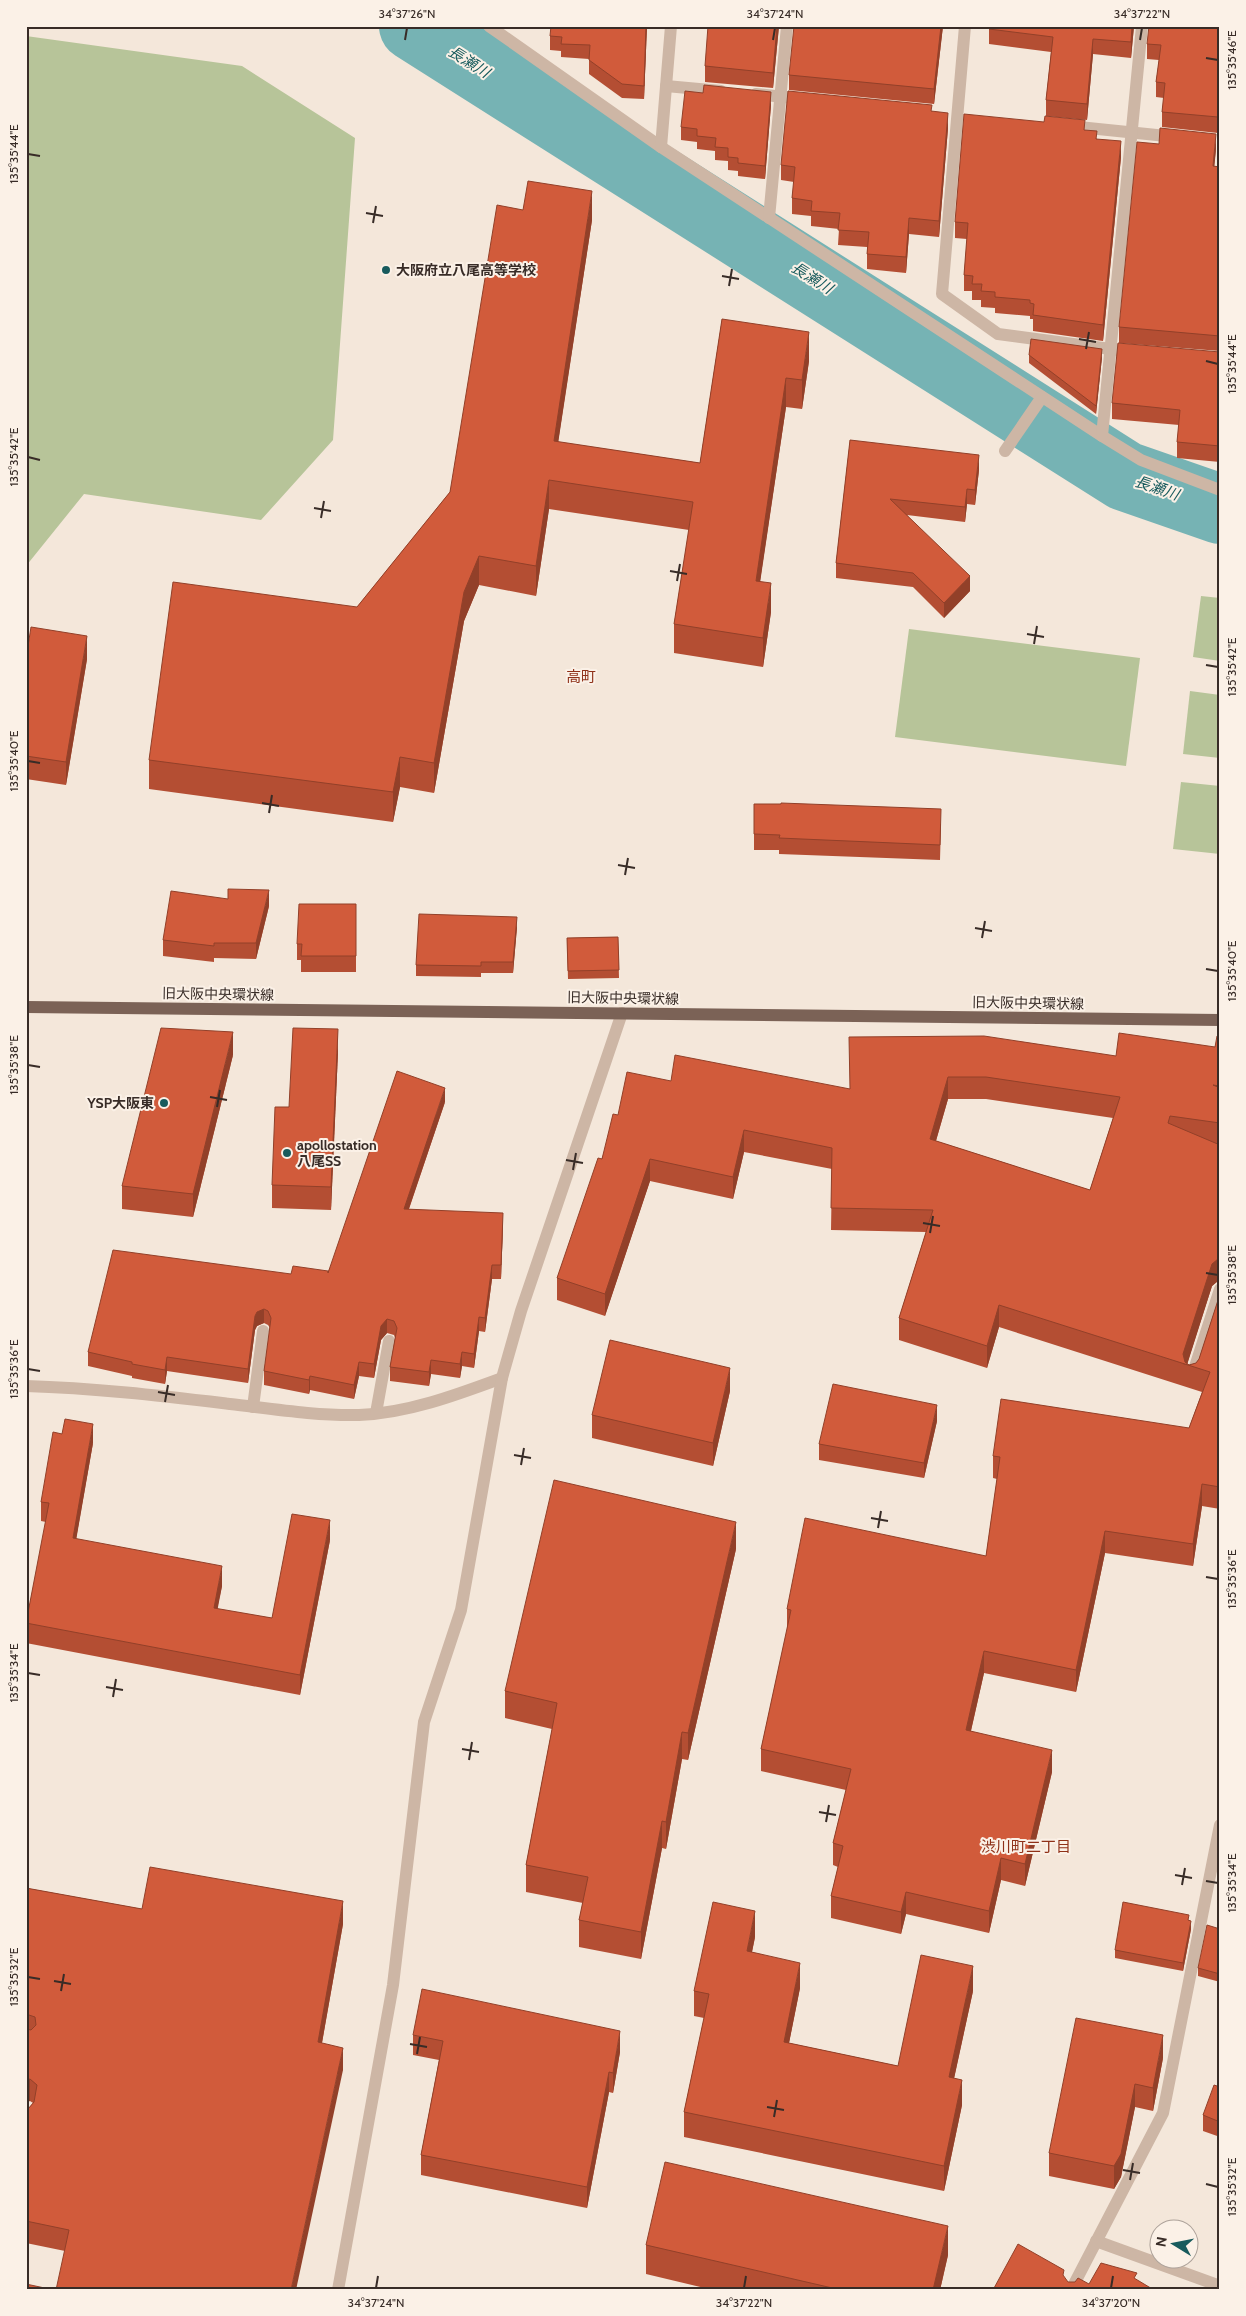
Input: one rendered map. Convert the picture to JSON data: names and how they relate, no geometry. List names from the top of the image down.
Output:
{
  "streets": {
    "main road": ["旧大阪中央環状線"]
  },
  "districts": ["高町", "渋川町二丁目"],
  "water": ["長瀬川"],
  "places": ["大阪府立八尾高等学校", "YSP大阪東", "apollostation 八尾SS"],
  "north": "left",
  "coordinates": [
    "34°37'26\"N",
    "34°37'24\"N",
    "34°37'22\"N",
    "135°35'46\"E",
    "135°35'44\"E",
    "135°35'42\"E",
    "135°35'40\"E",
    "135°35'38\"E",
    "135°35'36\"E",
    "135°35'34\"E",
    "135°35'32\"E",
    "34°37'20\"N"
  ]
}
